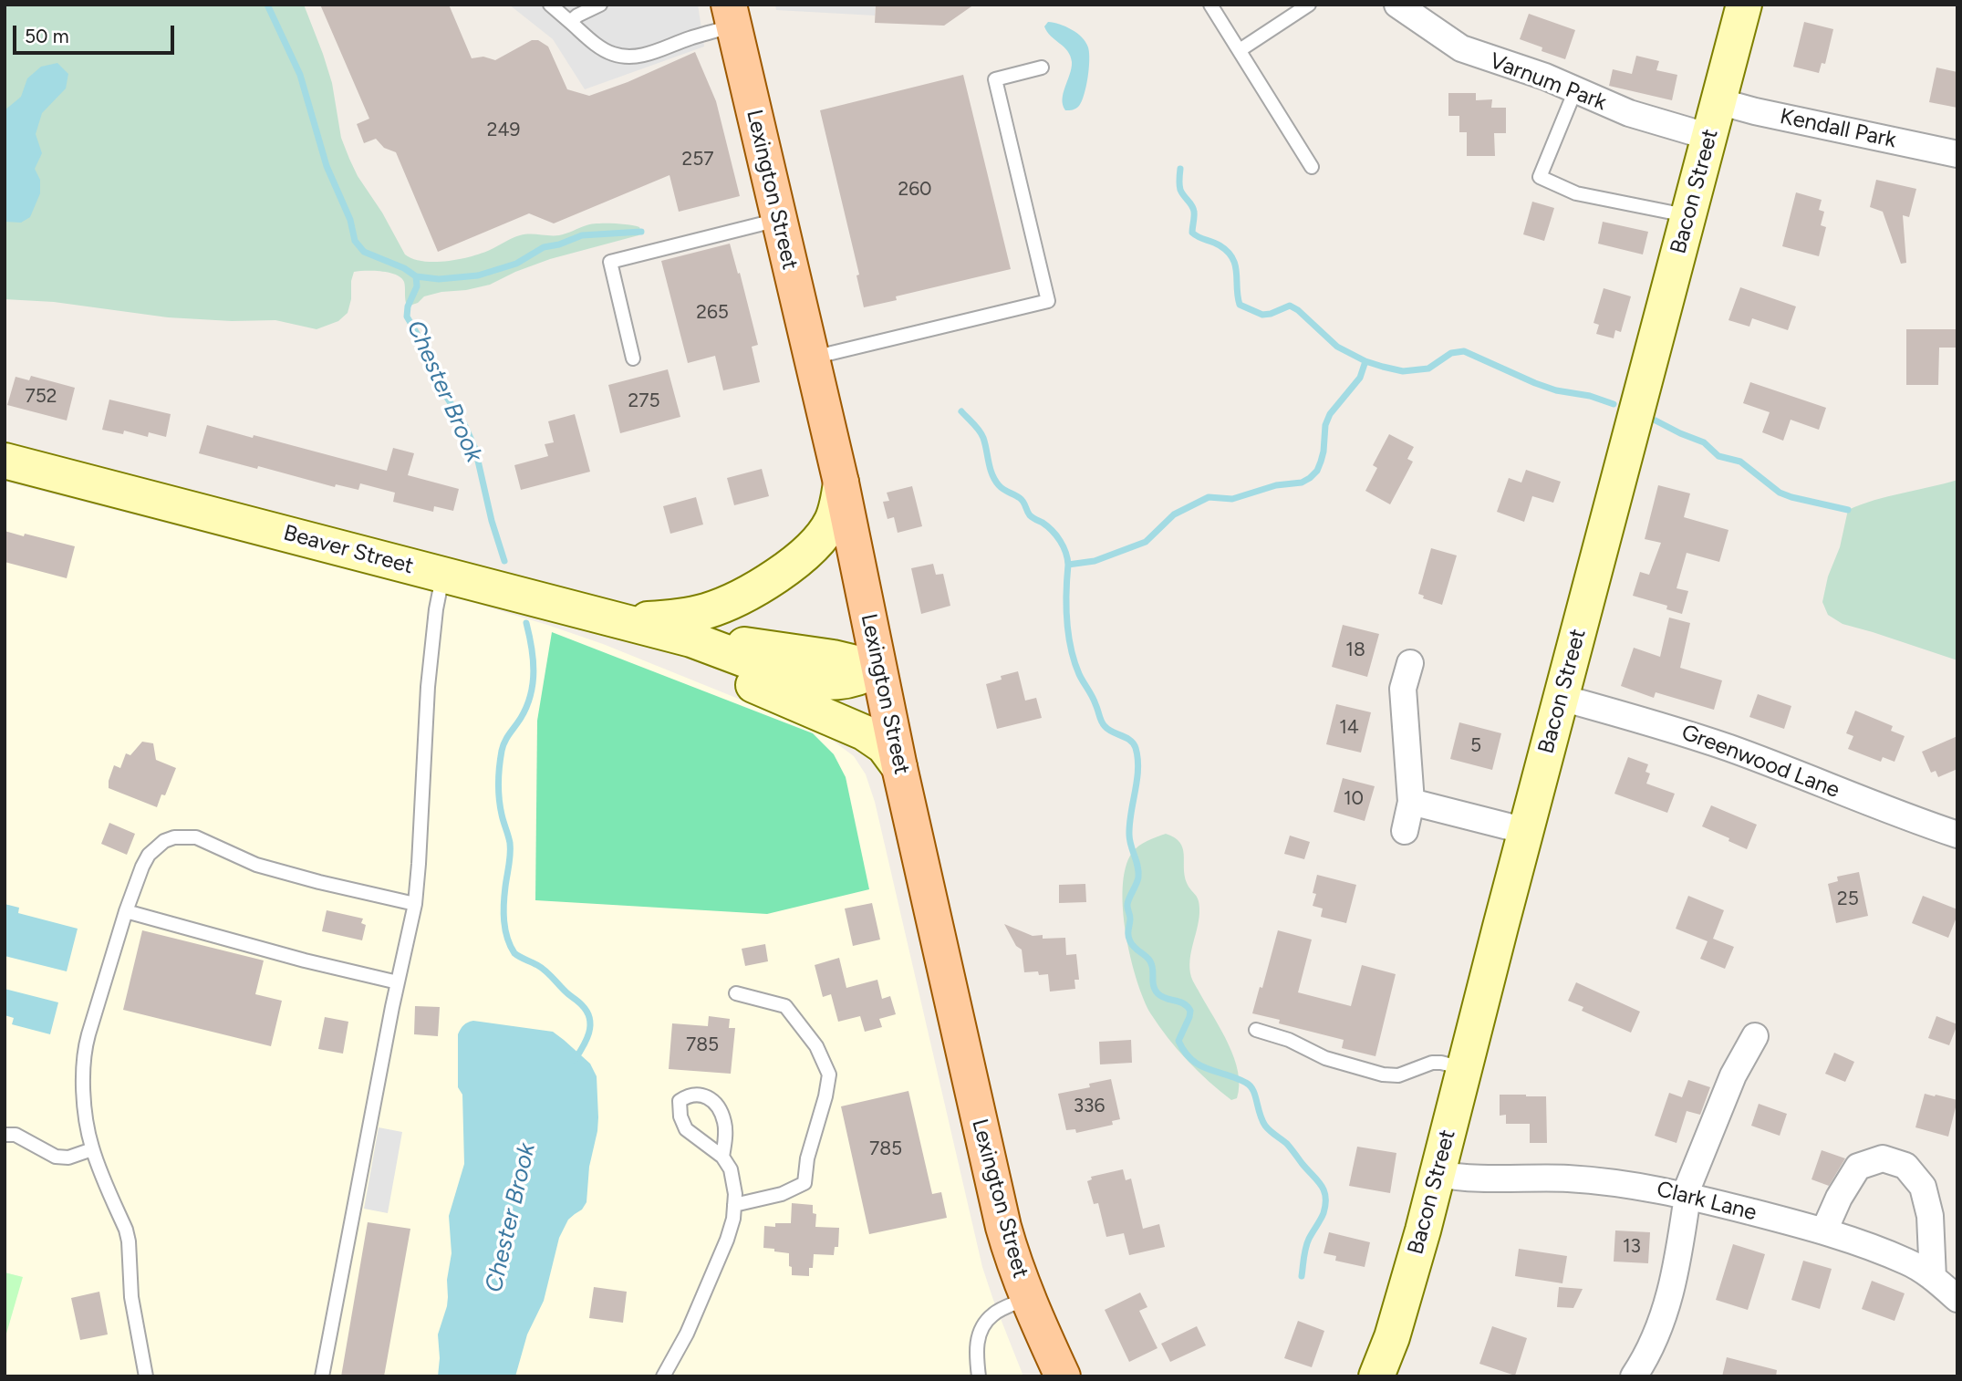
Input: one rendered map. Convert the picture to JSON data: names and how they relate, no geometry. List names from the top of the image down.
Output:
{
  "streets": {
    "main road": ["Lexington Street", "Bacon Street", "Beaver Street"],
    "street": [
      "Varnum Park",
      "Kendall Park",
      "Greenwood Lane",
      "Clark Lane"
    ]
  },
  "crossings": [
    ["Varnum Park", "Bacon Street"],
    ["Kendall Park", "Bacon Street"],
    ["Lexington Street", "Beaver Street"],
    ["Bacon Street", "Greenwood Lane"],
    ["Bacon Street", "Clark Lane"]
  ],
  "water": ["Chester Brook"],
  "house_numbers": [
    "249",
    "257",
    "260",
    "265",
    "752",
    "275",
    "18",
    "14",
    "5",
    "10",
    "25",
    "785",
    "336",
    "785",
    "13"
  ],
  "scale_bar": "50 m"
}
